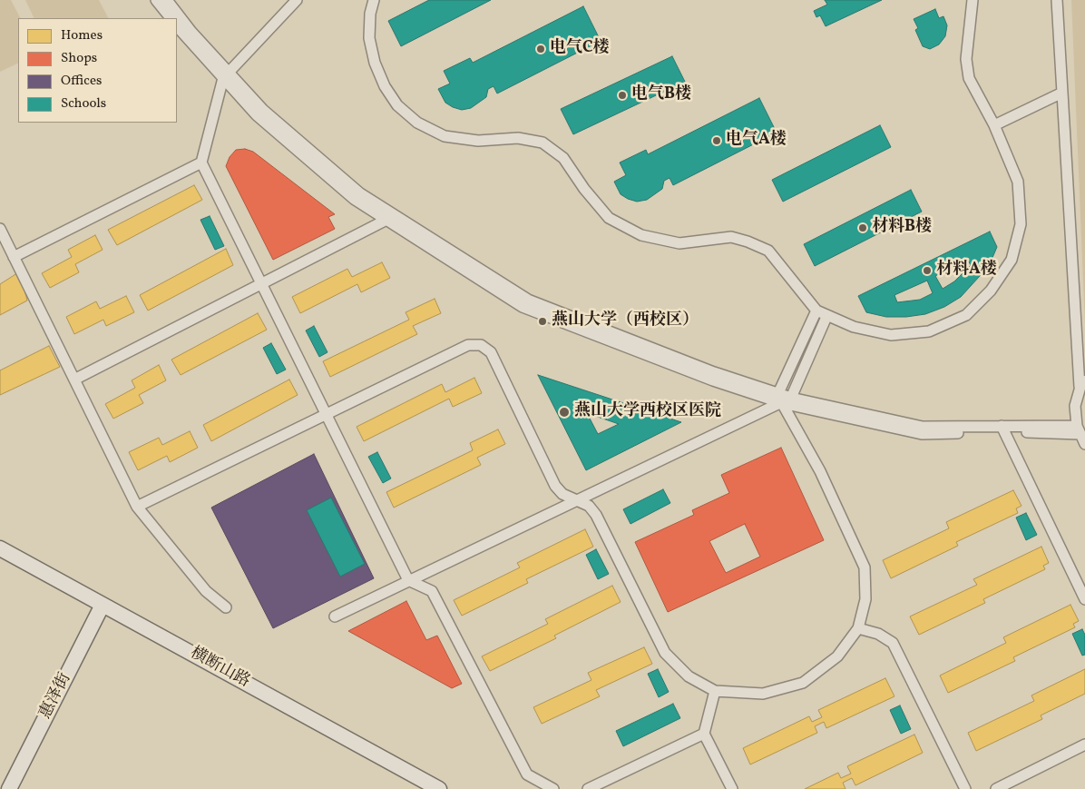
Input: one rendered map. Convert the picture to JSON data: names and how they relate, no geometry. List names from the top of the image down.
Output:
{
  "streets": {
    "main road": ["横断山路", "惠泽街"]
  },
  "crossings": [
    ["横断山路", "惠泽街"]
  ],
  "places": [
    "电气C楼",
    "电气B楼",
    "电气A楼",
    "材料B楼",
    "材料A楼",
    "燕山大学（西校区）",
    "燕山大学西校区医院"
  ],
  "legend": [
    "Homes",
    "Shops",
    "Offices",
    "Schools"
  ]
}
